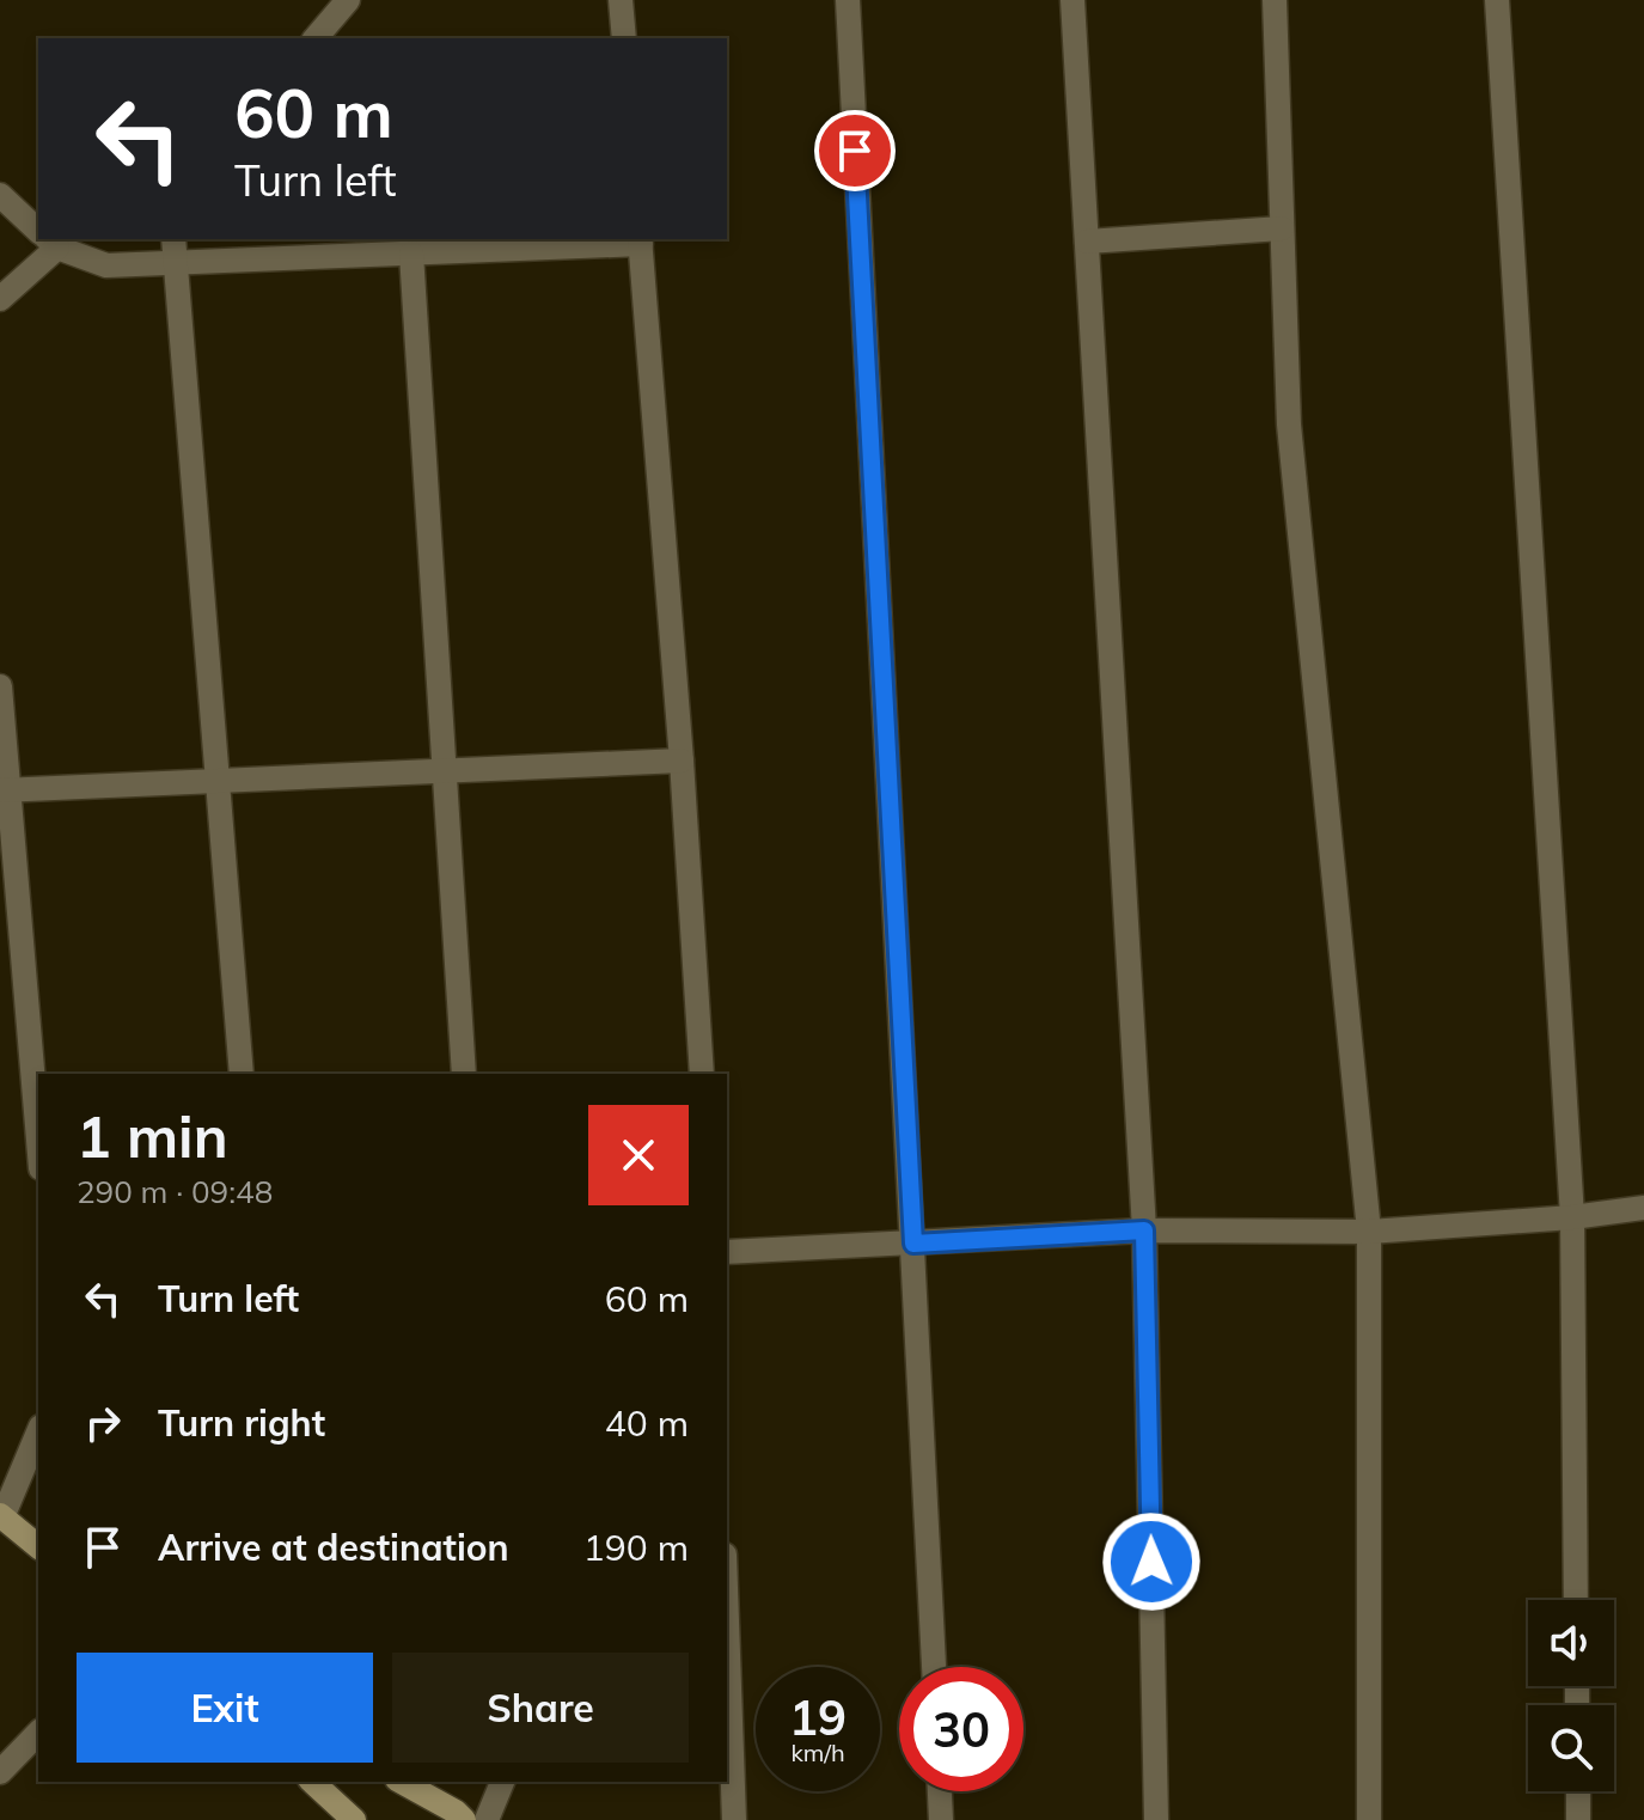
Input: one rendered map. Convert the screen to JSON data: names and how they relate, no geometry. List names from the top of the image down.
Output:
{
  "page": {
    "turn": ["60 m", "Turn left"],
    "heading": ["1 min", "290 m · 09:48"],
    "list": [
      {
        "name": "Turn left",
        "value": "60 m"
      },
      {
        "name": "Turn right",
        "value": "40 m"
      },
      {
        "name": "Arrive at destination",
        "value": "190 m"
      }
    ],
    "buttons": ["Exit", "Share"],
    "speed": "19 km/h",
    "limit": "30"
  }
}
